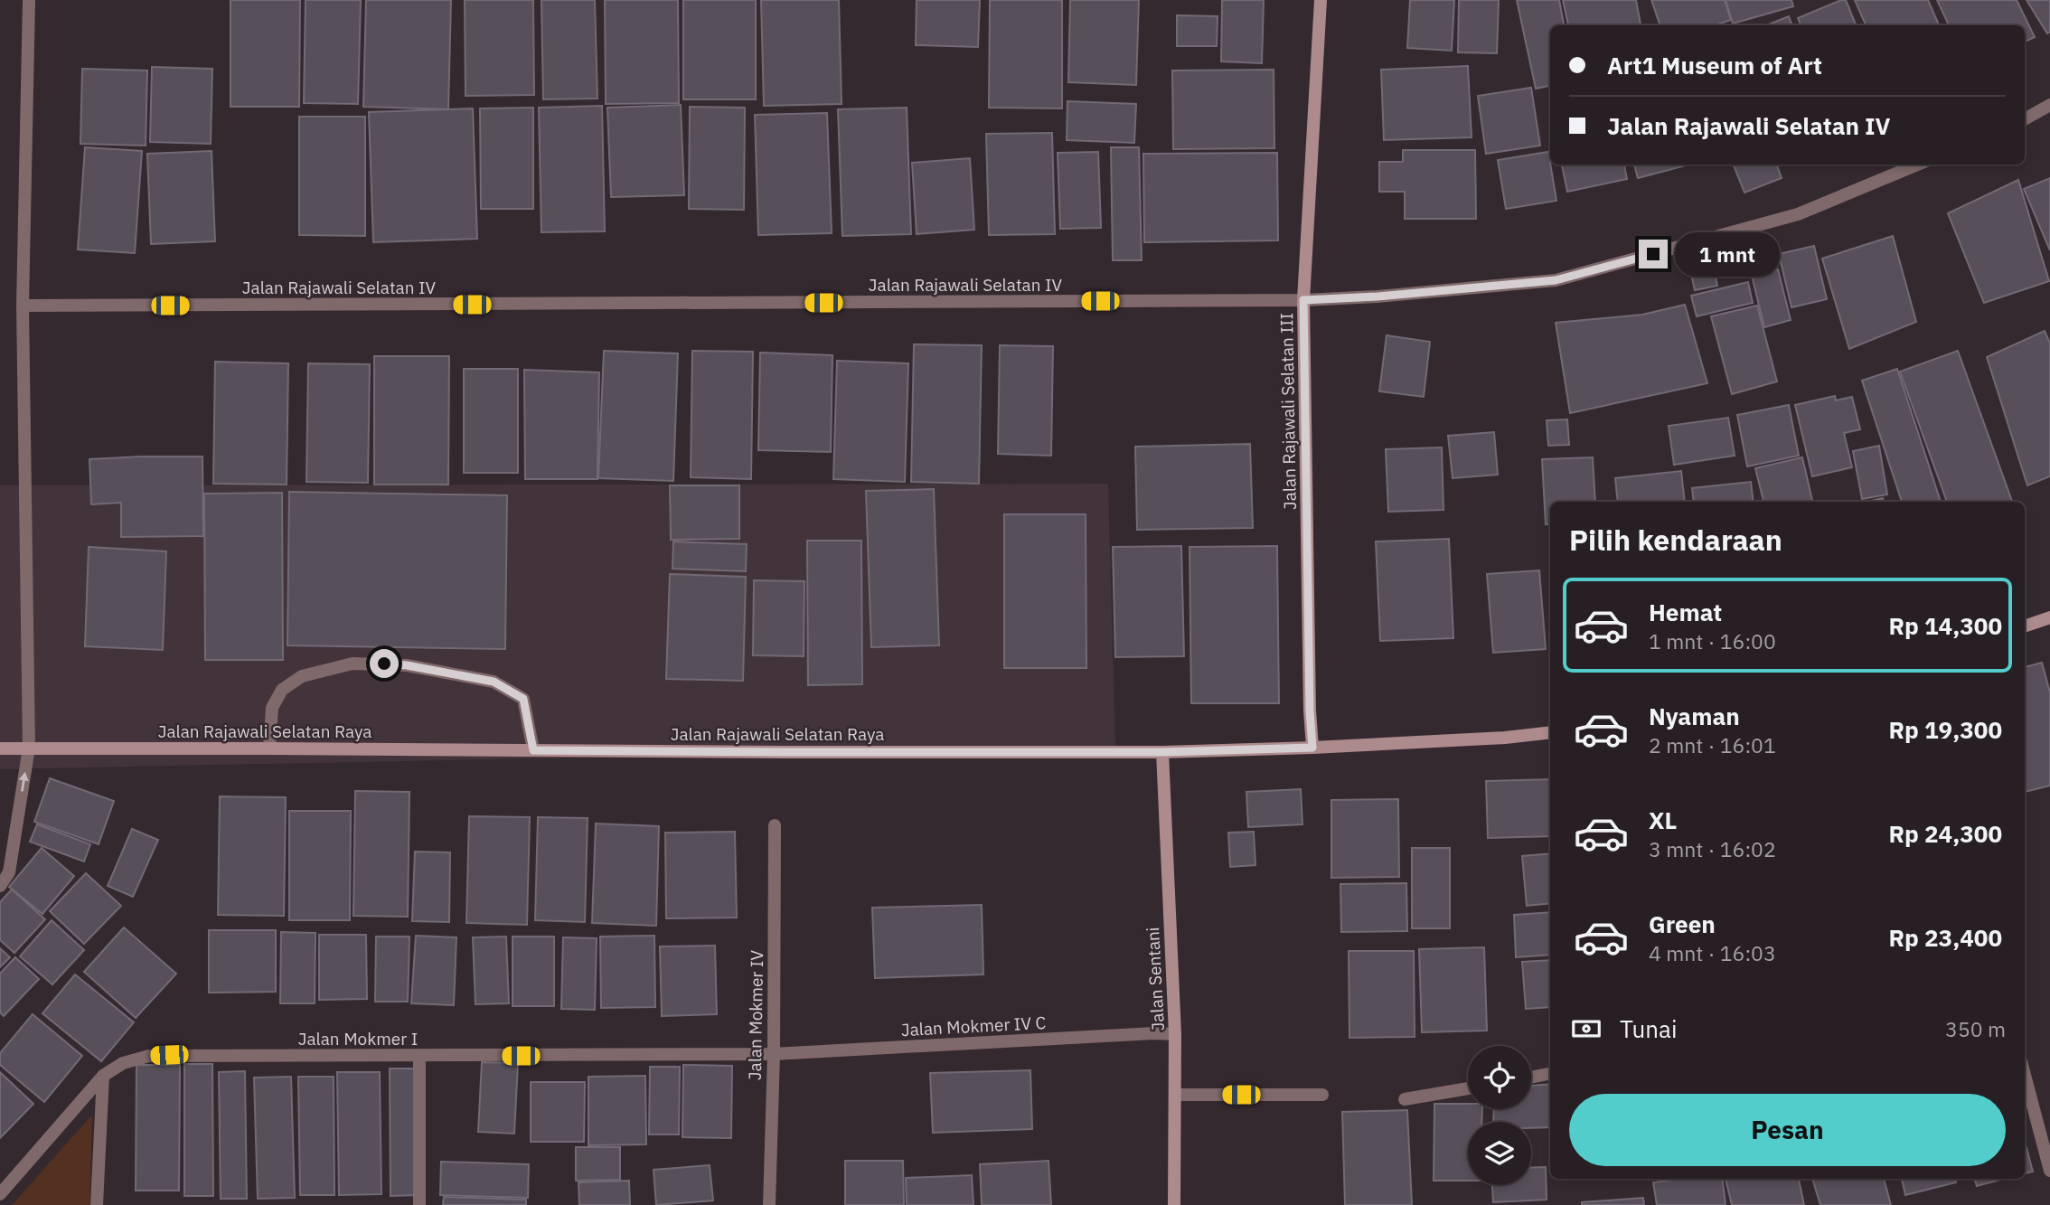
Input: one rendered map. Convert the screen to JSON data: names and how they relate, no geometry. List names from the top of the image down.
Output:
{
  "streets": {
    "main road": ["Jalan Rajawali Selatan III", "Jalan Rajawali Selatan Raya", "Jalan Sentani"],
    "street": [
      "Jalan Rajawali Selatan IV",
      "Jalan Mokmer IV",
      "Jalan Mokmer IV C",
      "Jalan Mokmer I"
    ]
  },
  "crossings": [
    ["Jalan Rajawali Selatan IV", "Jalan Rajawali Selatan III"],
    ["Jalan Rajawali Selatan III", "Jalan Rajawali Selatan Raya"],
    ["Jalan Rajawali Selatan Raya", "Jalan Sentani"],
    ["Jalan Sentani", "Jalan Mokmer IV C"],
    ["Jalan Mokmer IV", "Jalan Mokmer IV C"],
    ["Jalan Mokmer IV", "Jalan Mokmer I"],
    ["Jalan Mokmer IV C", "Jalan Mokmer I"]
  ],
  "page": {
    "banner": ["Art1 Museum of Art", "Jalan Rajawali Selatan IV"],
    "bubble": "1 mnt",
    "heading": "Pilih kendaraan",
    "list": [
      {
        "name": "Hemat",
        "note": "1 mnt · 16:00",
        "value": "Rp 14,300"
      },
      {
        "name": "Nyaman",
        "note": "2 mnt · 16:01",
        "value": "Rp 19,300"
      },
      {
        "name": "XL",
        "note": "3 mnt · 16:02",
        "value": "Rp 24,300"
      },
      {
        "name": "Green",
        "note": "4 mnt · 16:03",
        "value": "Rp 23,400"
      }
    ],
    "pay": ["Tunai", "350 m"],
    "buttons": "Pesan"
  }
}
